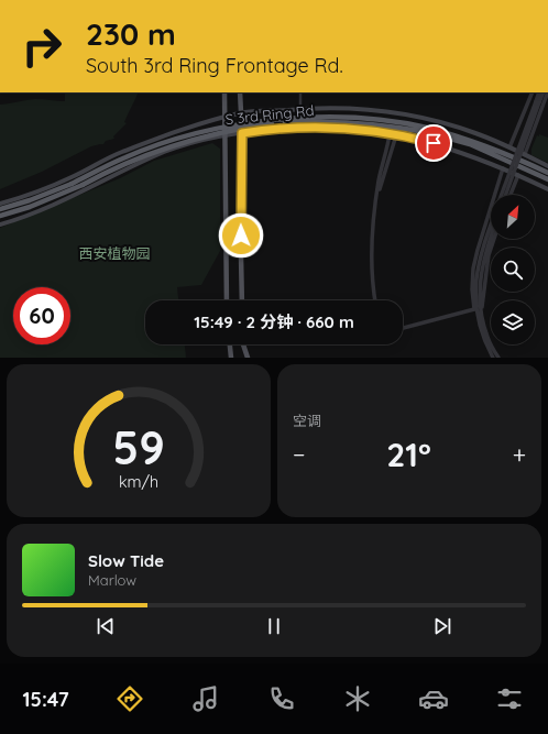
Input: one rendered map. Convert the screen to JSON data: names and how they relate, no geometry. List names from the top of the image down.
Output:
{
  "streets": {
    "highway": ["S 3rd Ring Rd"]
  },
  "parks": ["西安植物园"],
  "north": "top right",
  "page": {
    "turn": ["230 m", "South 3rd Ring Frontage Rd."],
    "limit": "60",
    "trip": "15:49 · 2 分钟 · 660 m",
    "tile": "空调",
    "heat": ["−", "21°", "+"],
    "song": ["Slow Tide", "Marlow"],
    "tabs": "15:47",
    "gauge": ["59", "km/h"]
  }
}
